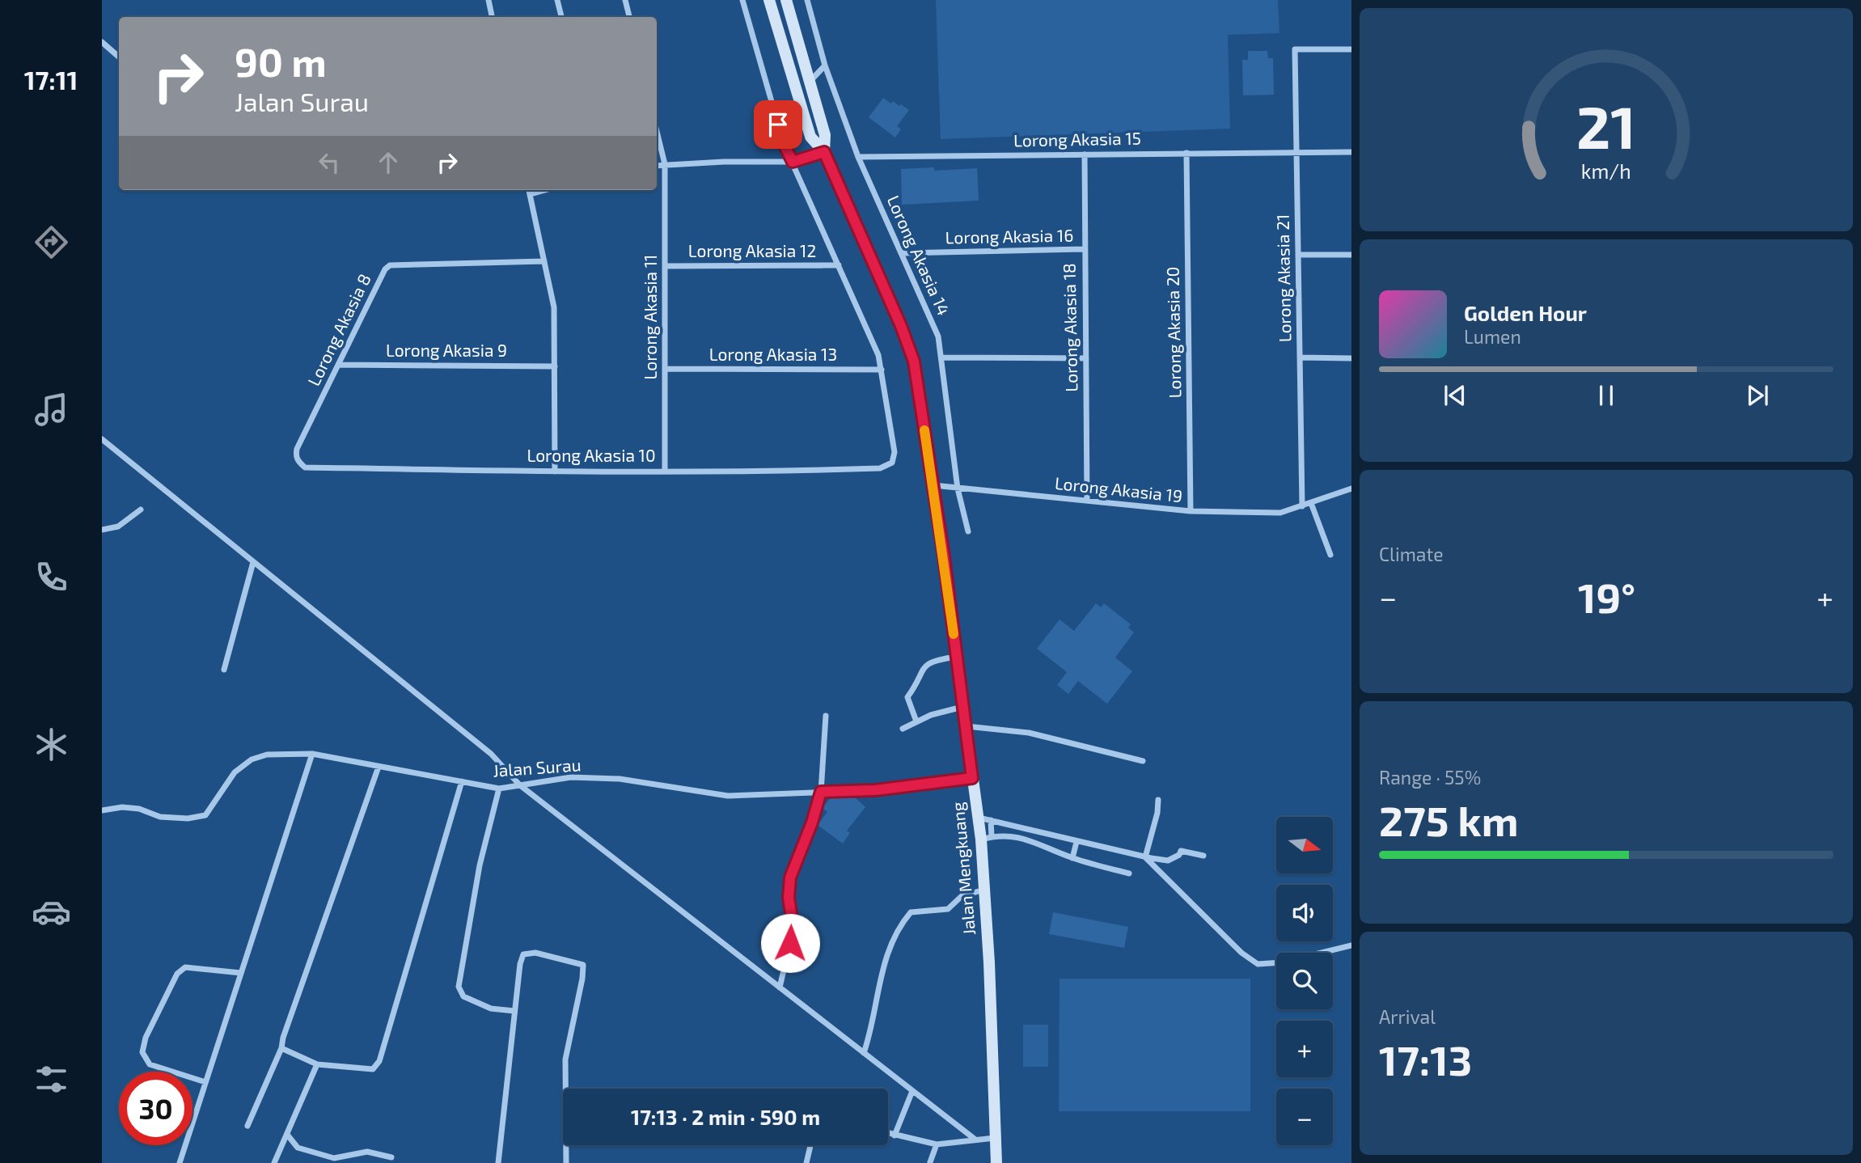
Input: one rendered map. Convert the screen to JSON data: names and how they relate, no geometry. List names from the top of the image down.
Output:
{
  "streets": {
    "main road": ["Jalan Mengkuang"],
    "street": [
      "Lorong Akasia 15",
      "Lorong Akasia 16",
      "Lorong Akasia 12",
      "Lorong Akasia 14",
      "Lorong Akasia 21",
      "Lorong Akasia 11",
      "Lorong Akasia 18",
      "Lorong Akasia 8",
      "Lorong Akasia 20",
      "Lorong Akasia 9",
      "Lorong Akasia 13",
      "Lorong Akasia 10",
      "Lorong Akasia 19",
      "Jalan Surau"
    ]
  },
  "crossings": [
    ["Lorong Akasia 15", "Lorong Akasia 14"],
    ["Lorong Akasia 15", "Lorong Akasia 21"],
    ["Lorong Akasia 15", "Lorong Akasia 18"],
    ["Lorong Akasia 15", "Lorong Akasia 20"],
    ["Lorong Akasia 16", "Lorong Akasia 14"],
    ["Lorong Akasia 16", "Lorong Akasia 18"],
    ["Lorong Akasia 12", "Lorong Akasia 11"],
    ["Lorong Akasia 14", "Lorong Akasia 19"],
    ["Lorong Akasia 21", "Lorong Akasia 19"],
    ["Lorong Akasia 11", "Lorong Akasia 13"],
    ["Lorong Akasia 11", "Lorong Akasia 10"],
    ["Lorong Akasia 18", "Lorong Akasia 19"],
    ["Lorong Akasia 8", "Lorong Akasia 9"],
    ["Lorong Akasia 8", "Lorong Akasia 10"],
    ["Lorong Akasia 20", "Lorong Akasia 19"],
    ["Lorong Akasia 13", "Lorong Akasia 10"],
    ["Lorong Akasia 19", "Jalan Mengkuang"],
    ["Jalan Surau", "Jalan Mengkuang"]
  ],
  "north": "right",
  "page": {
    "tabs": "17:11",
    "turn": ["90 m", "Jalan Surau"],
    "song": ["Golden Hour", "Lumen"],
    "tile": [
      "Climate",
      ["Range · 55%", "275 km"],
      ["Arrival", "17:13"]
    ],
    "heat": ["−", "19°", "+"],
    "map_buttons": ["+", "−"],
    "limit": "30",
    "trip": "17:13 · 2 min · 590 m",
    "gauge": ["21", "km/h"]
  }
}
